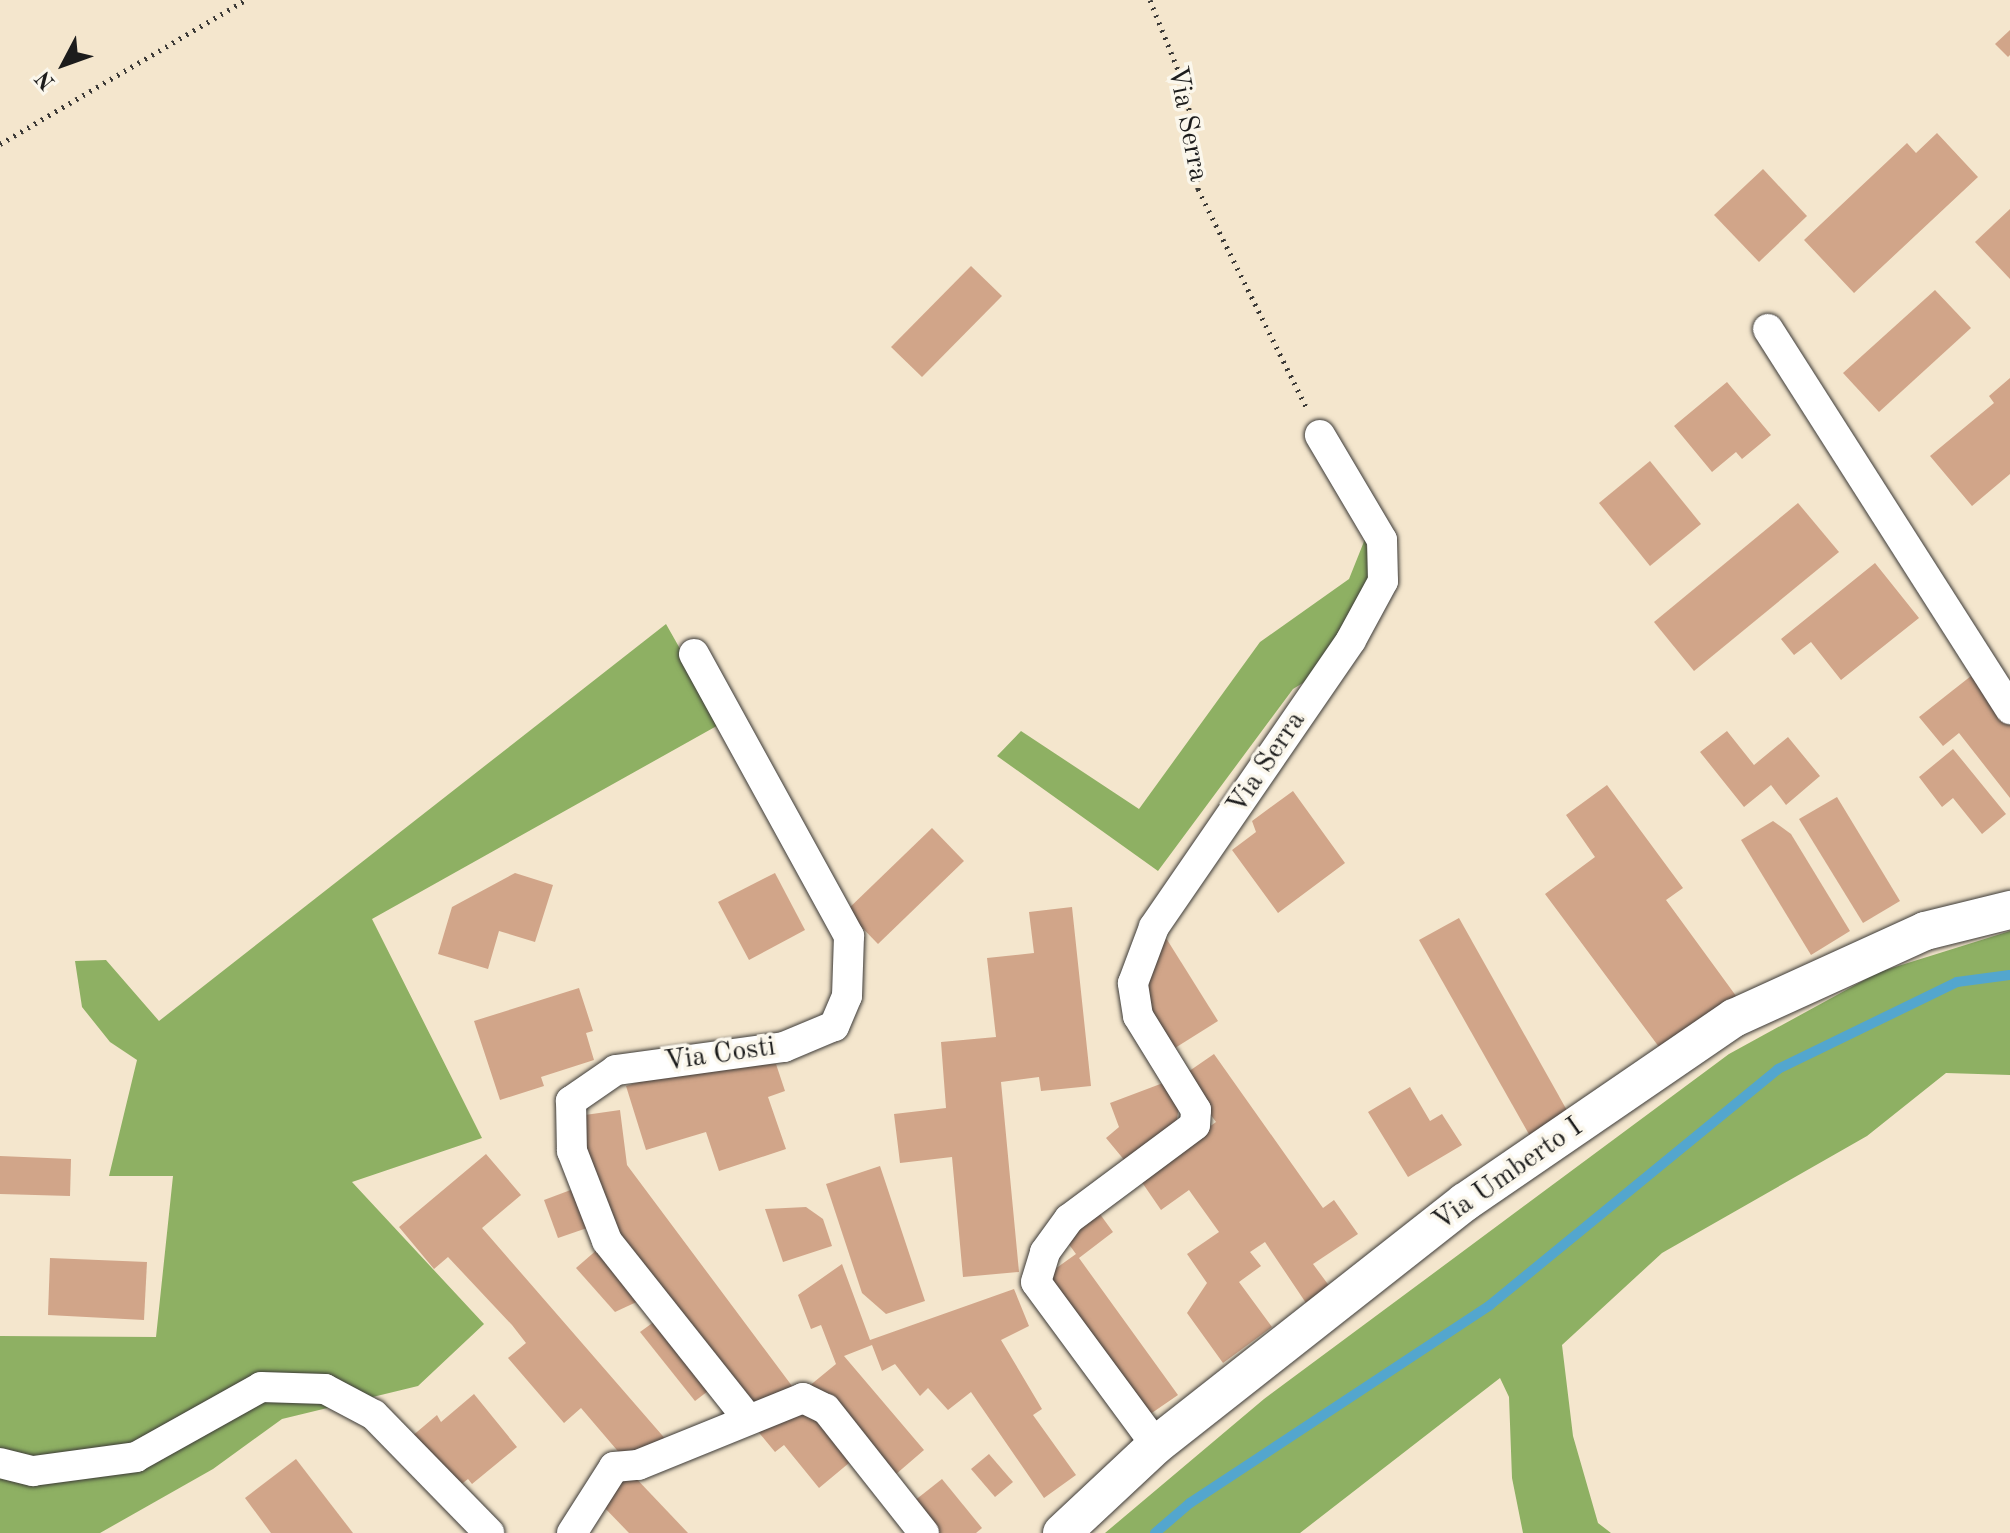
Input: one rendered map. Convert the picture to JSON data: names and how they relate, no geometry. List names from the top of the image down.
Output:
{
  "streets": {
    "street": ["Via Serra", "Via Costi", "Via Umberto I"]
  },
  "crossings": [
    ["Via Serra", "Via Umberto I"]
  ],
  "north": "bottom left"
}
